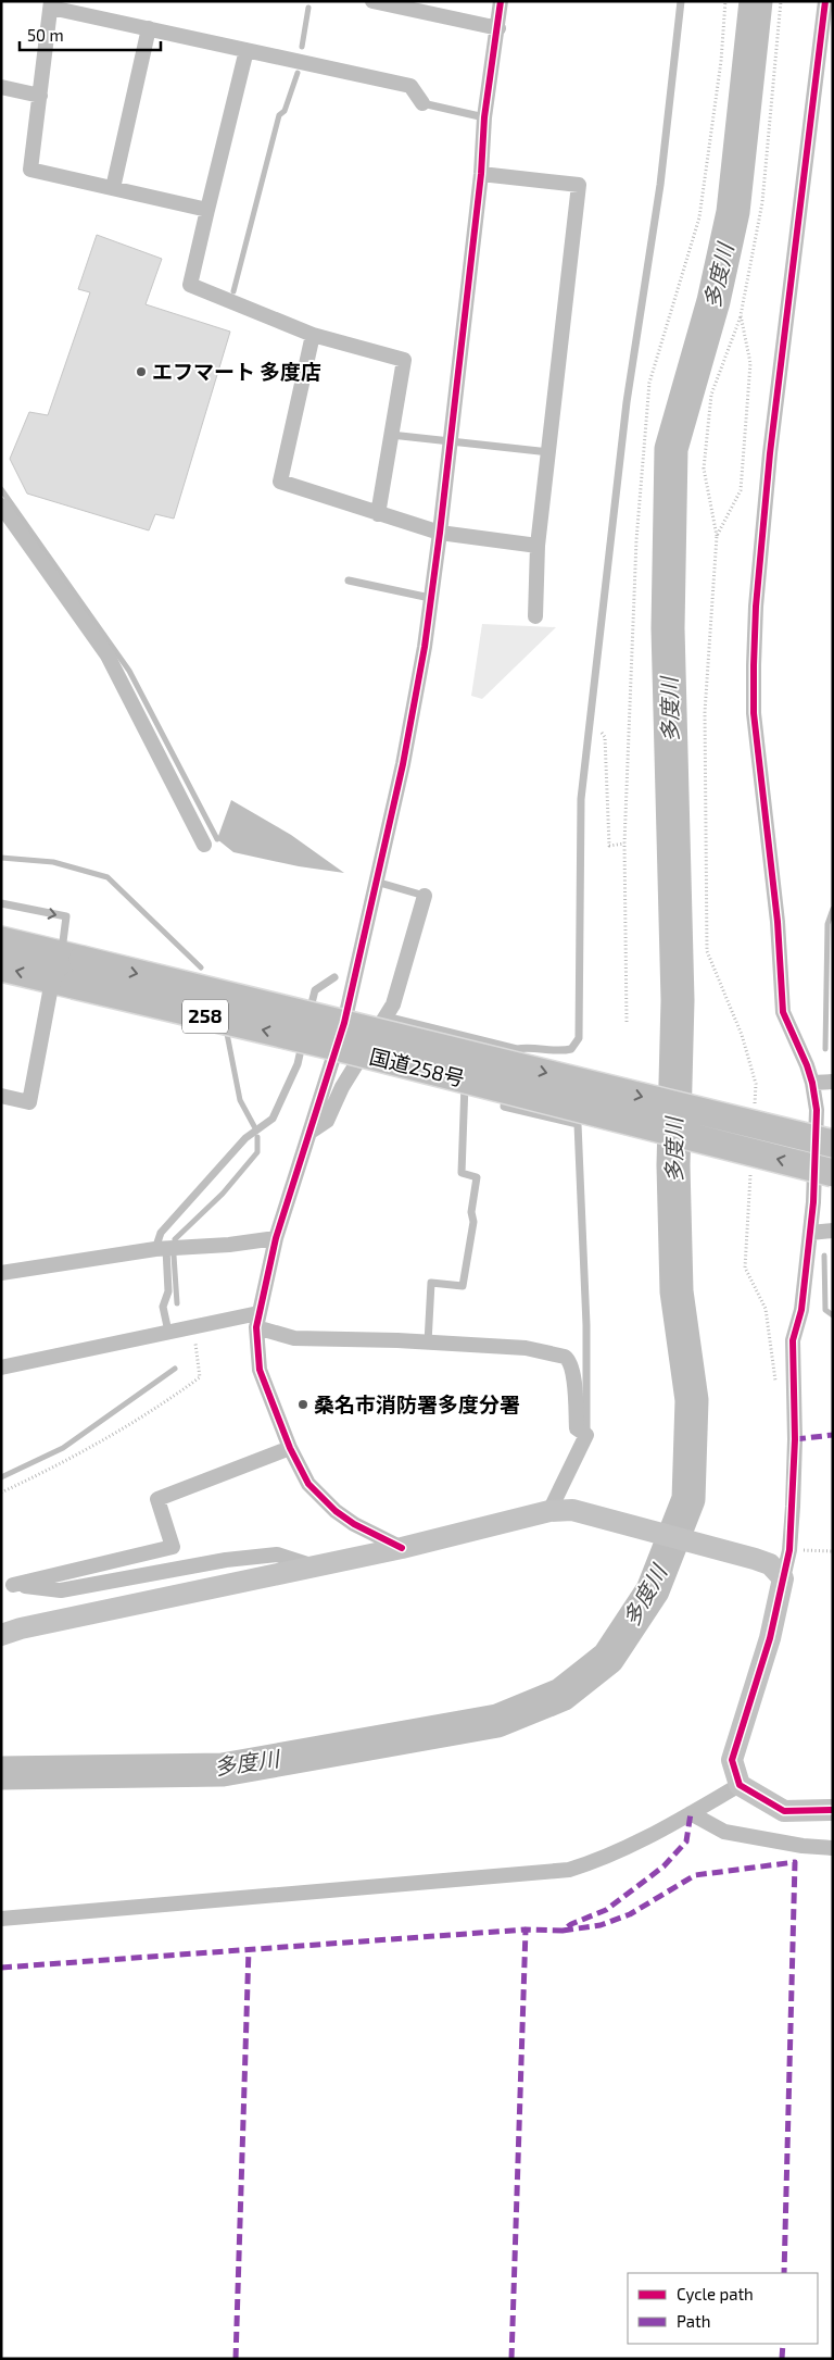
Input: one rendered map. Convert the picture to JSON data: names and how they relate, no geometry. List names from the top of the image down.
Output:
{
  "streets": {
    "highway": ["258", "国道258号"]
  },
  "water": ["多度川"],
  "places": ["エフマート 多度店", "桑名市消防署多度分署"],
  "legend": ["Cycle path", "Path"],
  "scale_bar": "50 m"
}
